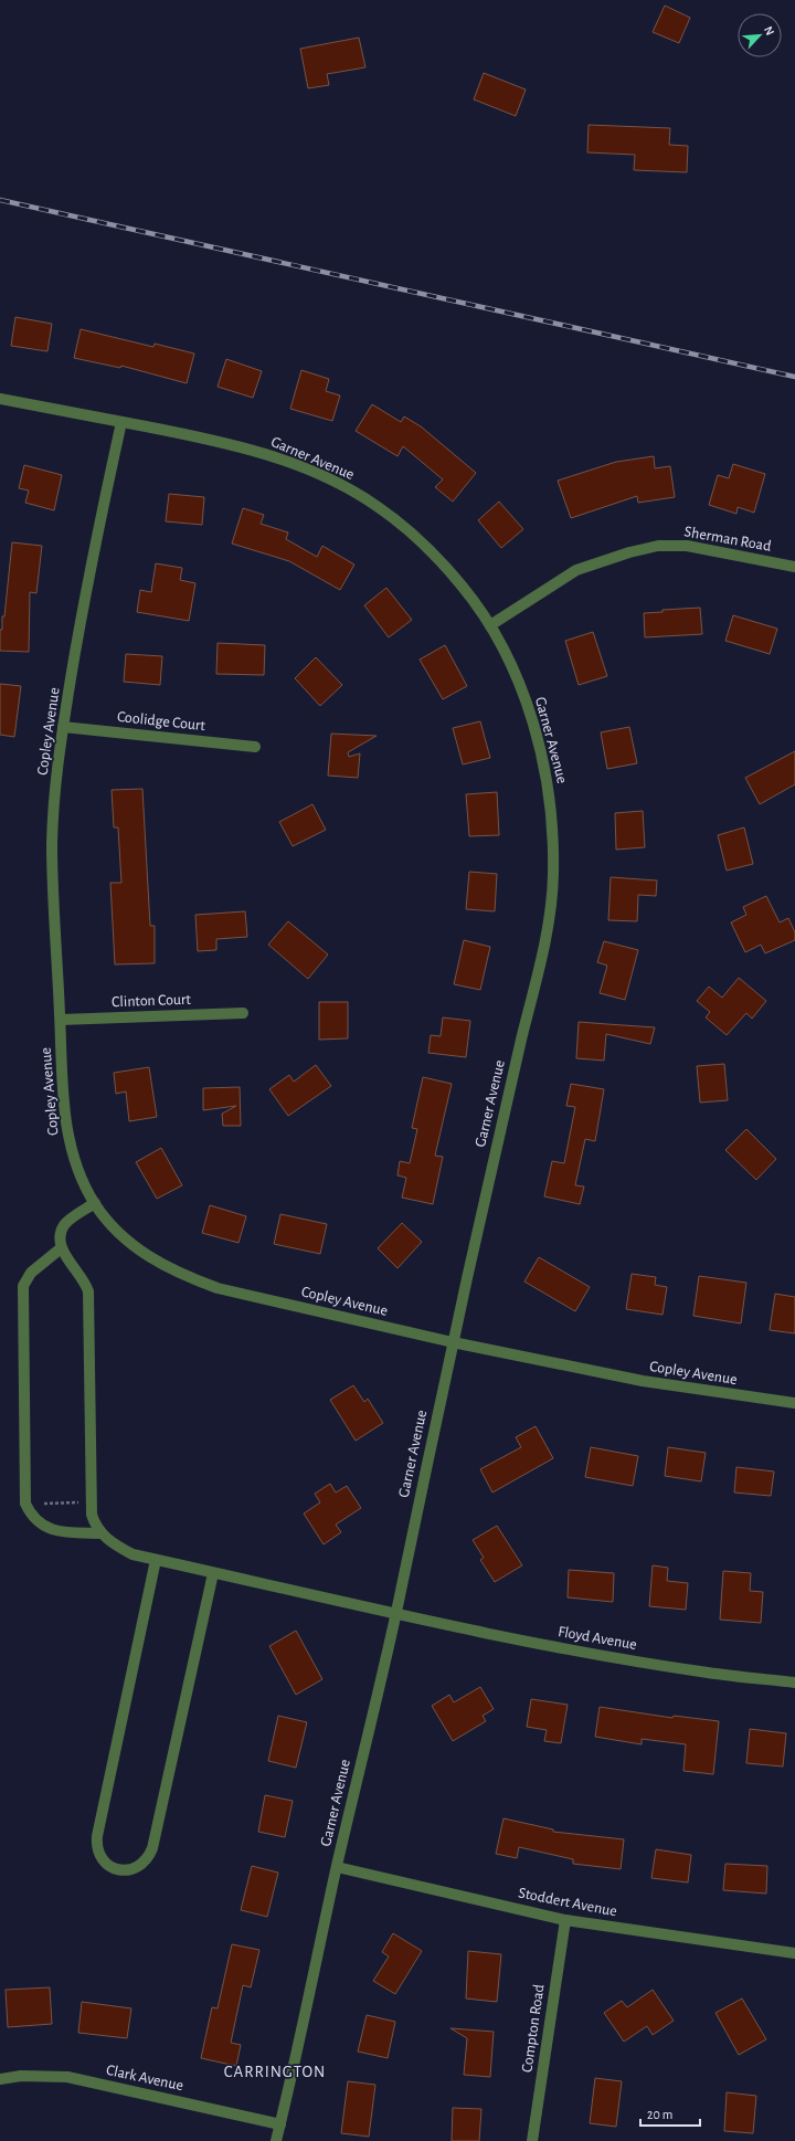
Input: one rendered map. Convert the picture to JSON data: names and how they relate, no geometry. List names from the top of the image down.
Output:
{
  "streets": {
    "street": [
      "Garner Avenue",
      "Sherman Road",
      "Coolidge Court",
      "Copley Avenue",
      "Clinton Court",
      "Floyd Avenue",
      "Stoddert Avenue",
      "Compton Road",
      "Clark Avenue"
    ]
  },
  "crossings": [
    ["Garner Avenue", "Sherman Road"],
    ["Garner Avenue", "Copley Avenue"],
    ["Garner Avenue", "Floyd Avenue"],
    ["Garner Avenue", "Stoddert Avenue"],
    ["Garner Avenue", "Clark Avenue"],
    ["Coolidge Court", "Copley Avenue"],
    ["Copley Avenue", "Clinton Court"],
    ["Stoddert Avenue", "Compton Road"]
  ],
  "districts": ["CARRINGTON"],
  "scale_bar": "20 m",
  "north": "top right"
}
